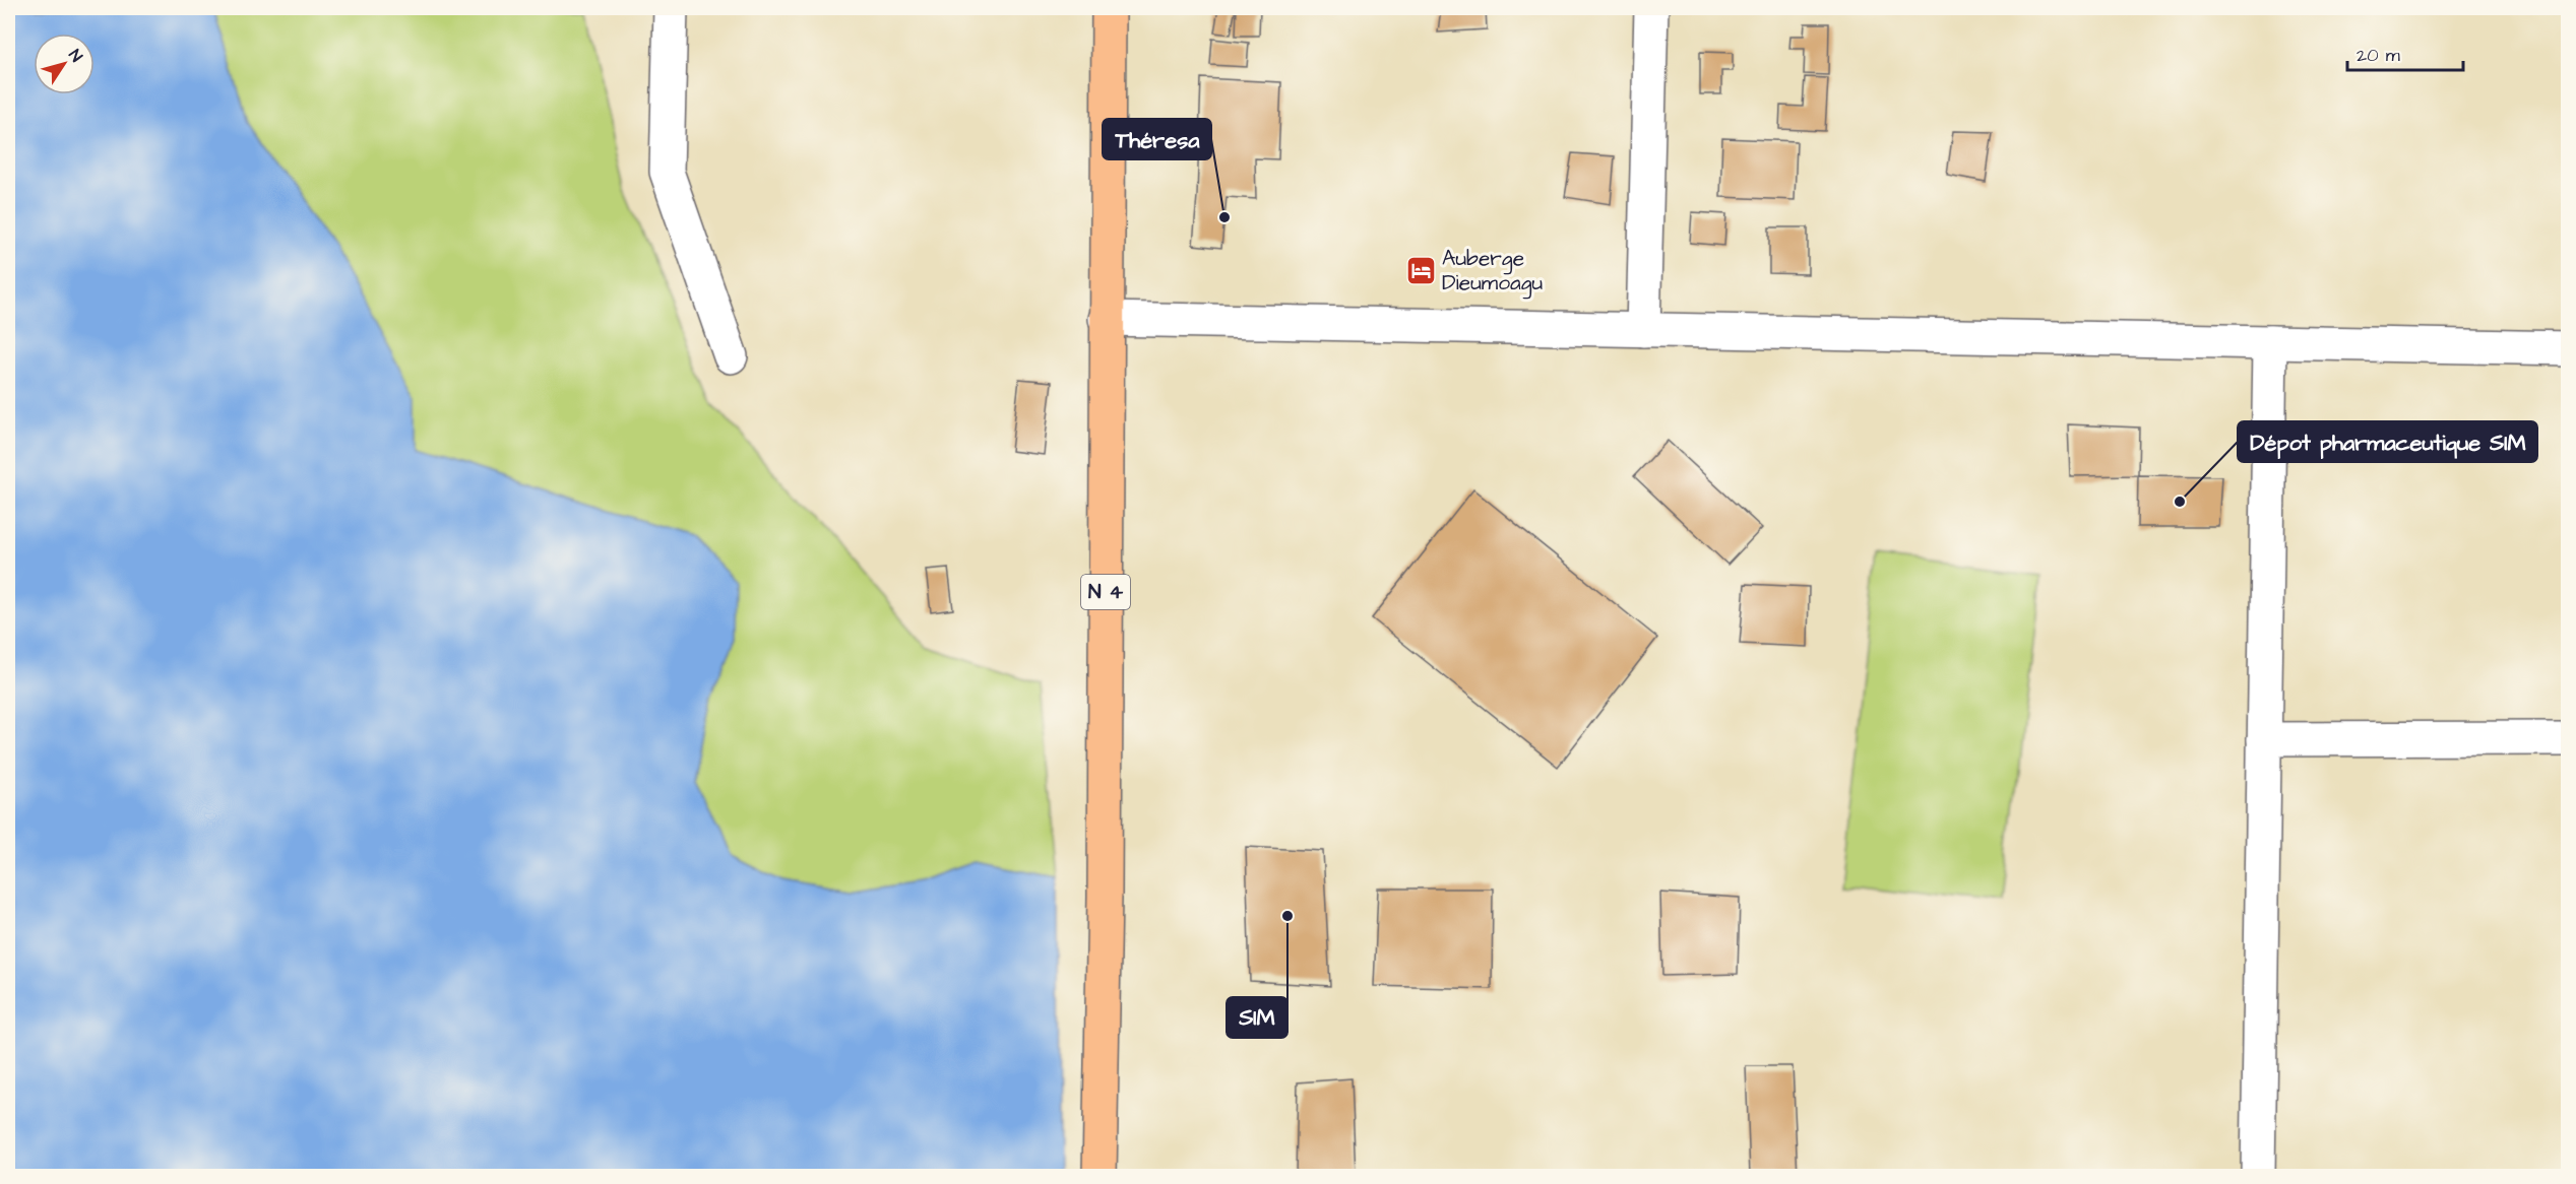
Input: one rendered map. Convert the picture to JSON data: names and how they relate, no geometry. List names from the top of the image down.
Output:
{
  "streets": {
    "highway": ["N 4"]
  },
  "places": {
    "other": ["Théresa", "Dépot pharmaceutique SIM", "SIM"],
    "hotel": ["Auberge Dieumoagu"]
  },
  "scale_bar": "20 m",
  "north": "top right"
}
